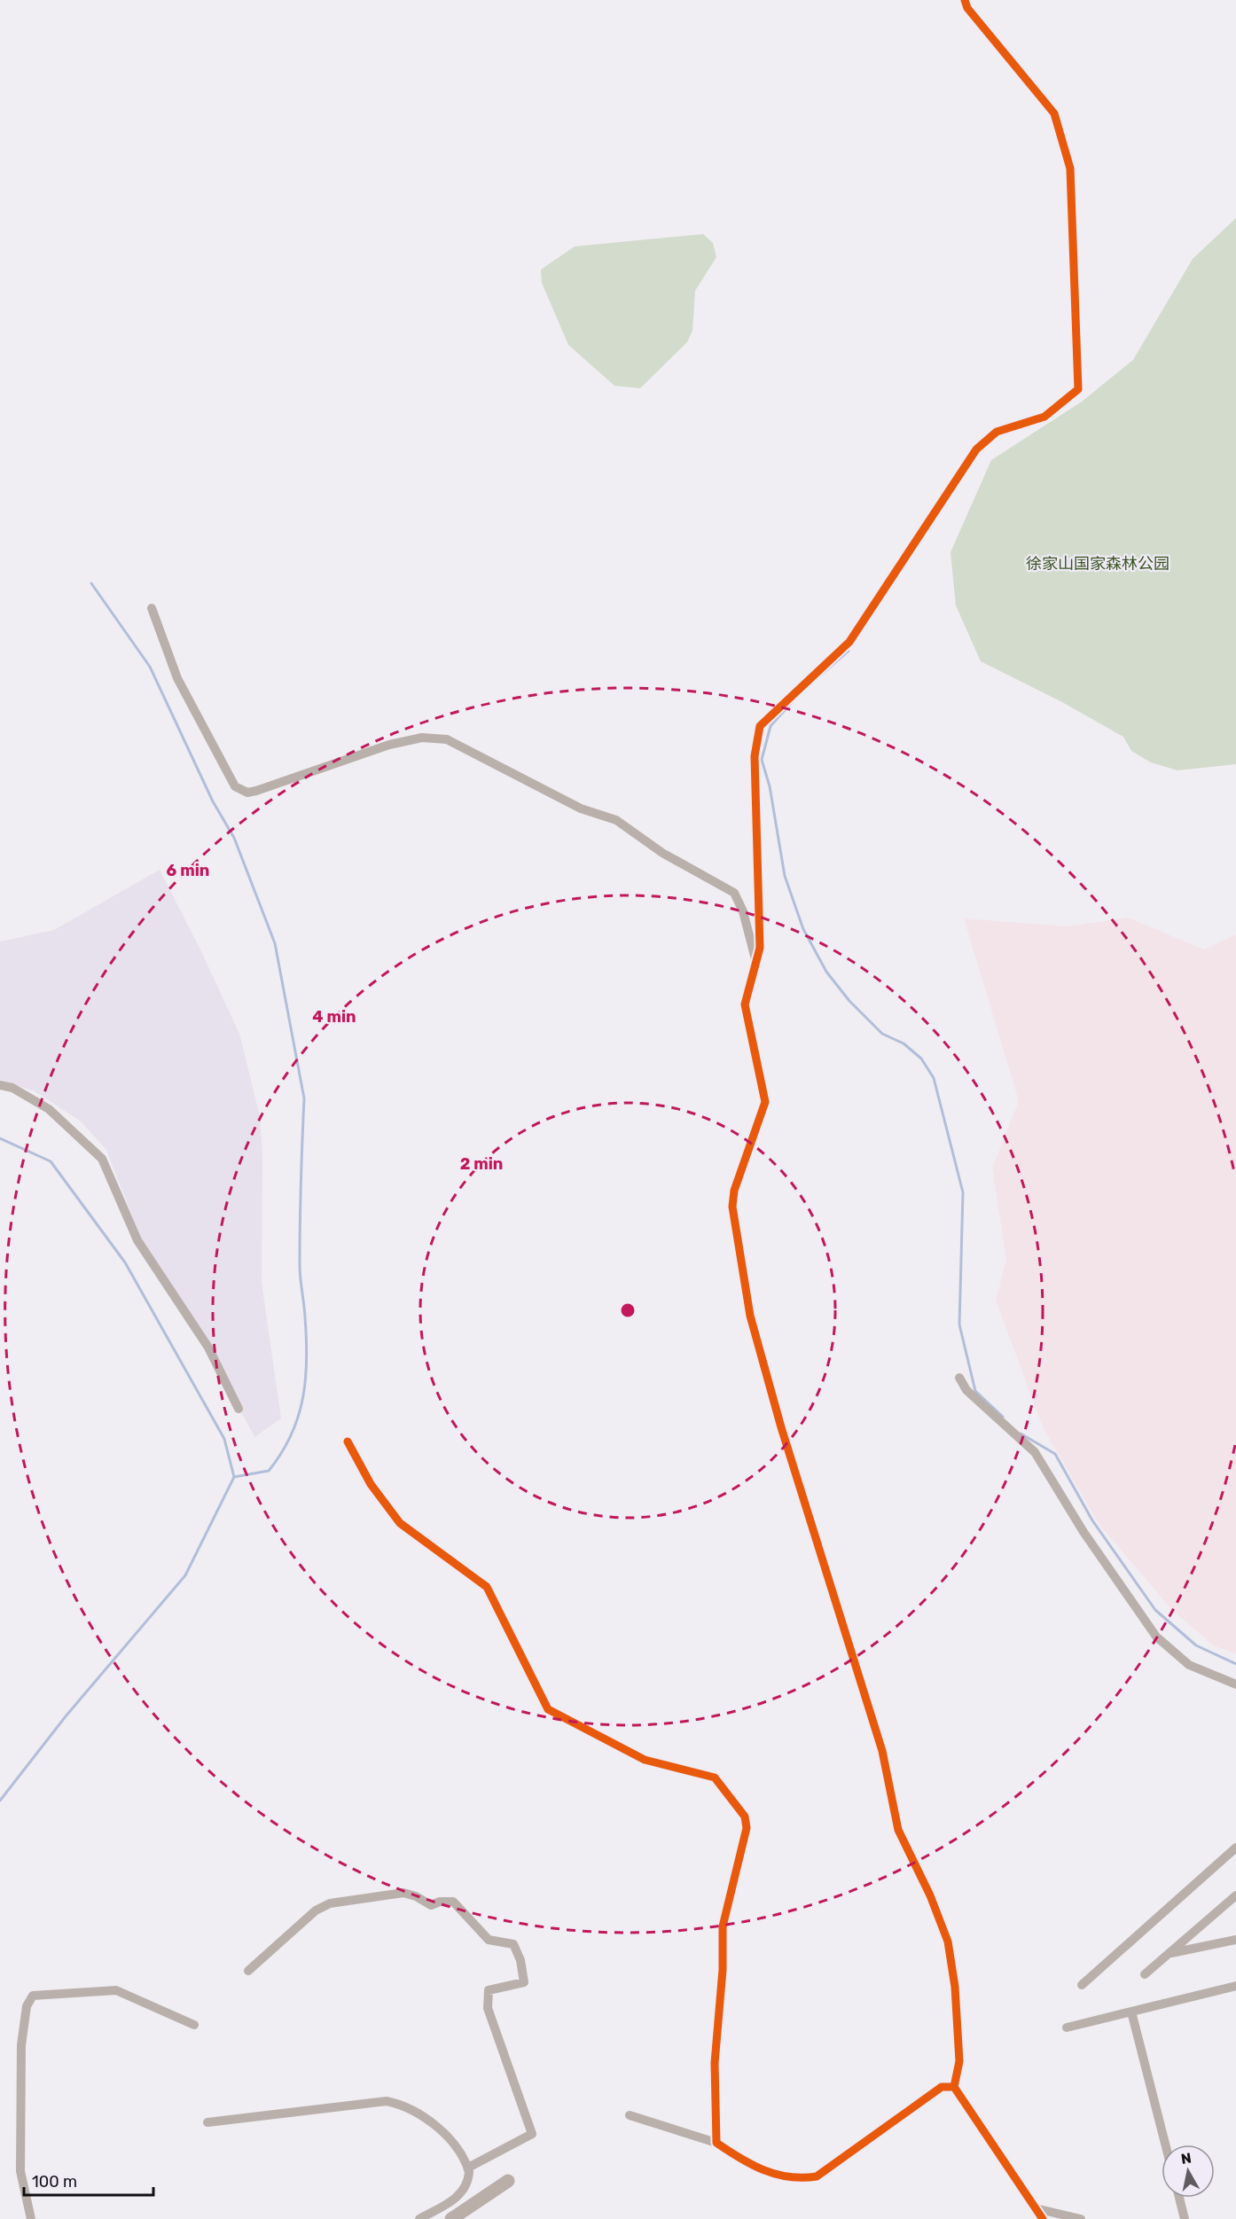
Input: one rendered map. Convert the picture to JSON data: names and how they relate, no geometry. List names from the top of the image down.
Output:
{
  "parks": ["徐家山国家森林公园"],
  "scale_bar": "100 m",
  "north": "top",
  "rings": ["6 min", "4 min", "2 min"]
}
